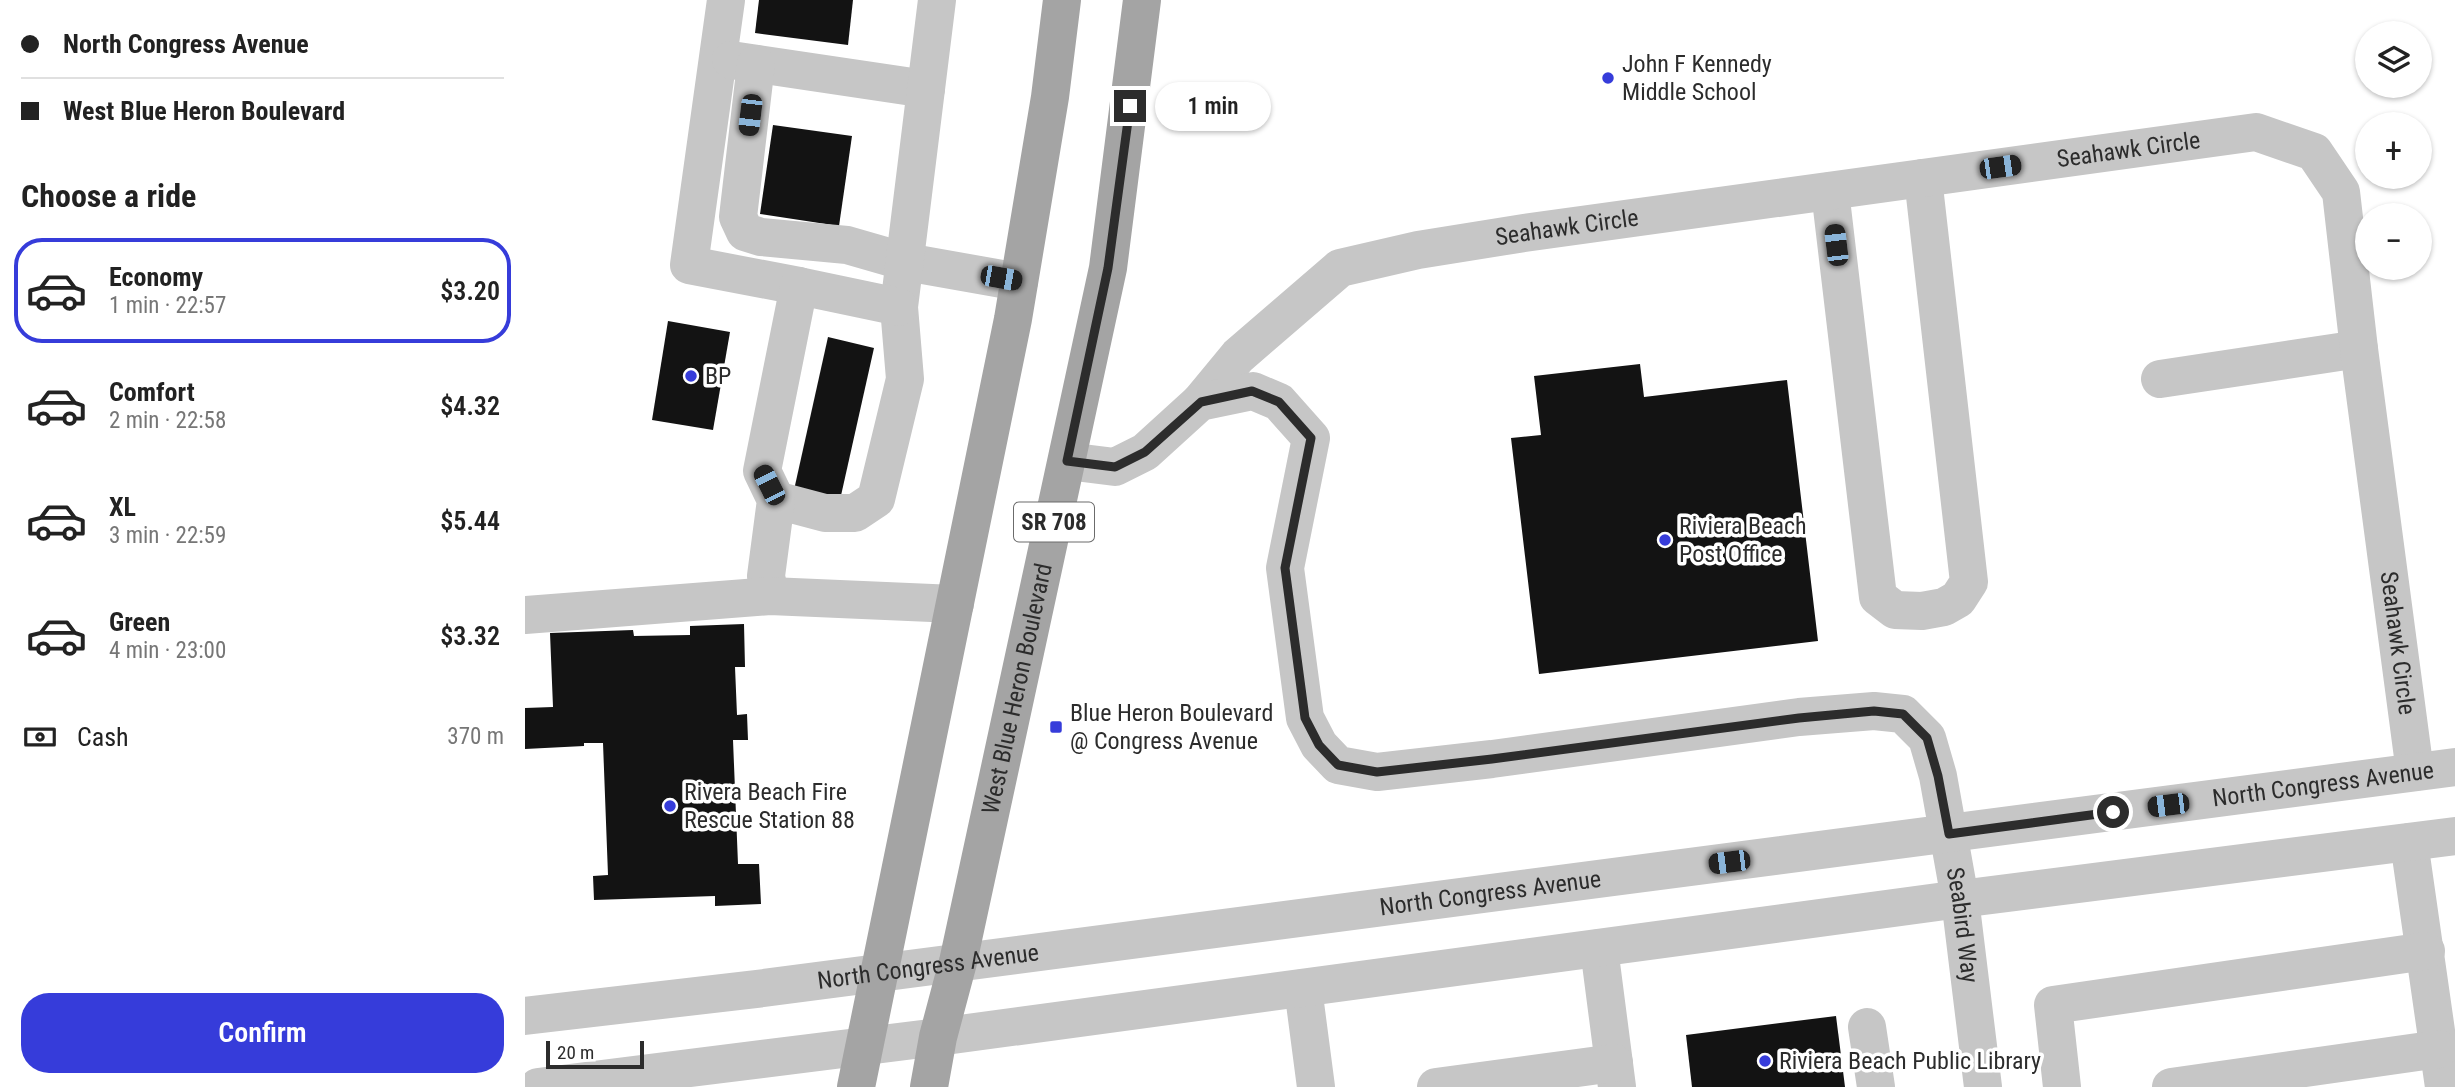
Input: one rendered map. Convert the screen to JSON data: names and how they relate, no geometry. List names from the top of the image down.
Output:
{
  "streets": {
    "main road": ["SR 708", "West Blue Heron Boulevard"],
    "street": ["Seahawk Circle", "North Congress Avenue", "Seabird Way"]
  },
  "crossings": [
    ["Seahawk Circle", "North Congress Avenue"],
    ["Seahawk Circle", "Seabird Way"],
    ["West Blue Heron Boulevard", "North Congress Avenue"],
    ["West Blue Heron Boulevard", "Seabird Way"],
    ["North Congress Avenue", "Seabird Way"]
  ],
  "places": {
    "other": [
      "John F Kennedy Middle School",
      "BP",
      "Riviera Beach Post Office",
      "Rivera Beach Fire Rescue Station 88",
      "Riviera Beach Public Library"
    ],
    "transit": ["Blue Heron Boulevard @ Congress Avenue"]
  },
  "scale_bar": "20 m",
  "page": {
    "banner": ["North Congress Avenue", "West Blue Heron Boulevard"],
    "map_buttons": ["+", "−"],
    "bubble": "1 min",
    "heading": "Choose a ride",
    "list": [
      {
        "name": "Economy",
        "note": "1 min · 22:57",
        "value": "$3.20"
      },
      {
        "name": "Comfort",
        "note": "2 min · 22:58",
        "value": "$4.32"
      },
      {
        "name": "XL",
        "note": "3 min · 22:59",
        "value": "$5.44"
      },
      {
        "name": "Green",
        "note": "4 min · 23:00",
        "value": "$3.32"
      }
    ],
    "pay": ["Cash", "370 m"],
    "buttons": "Confirm",
    "scale": "20 m"
  }
}
